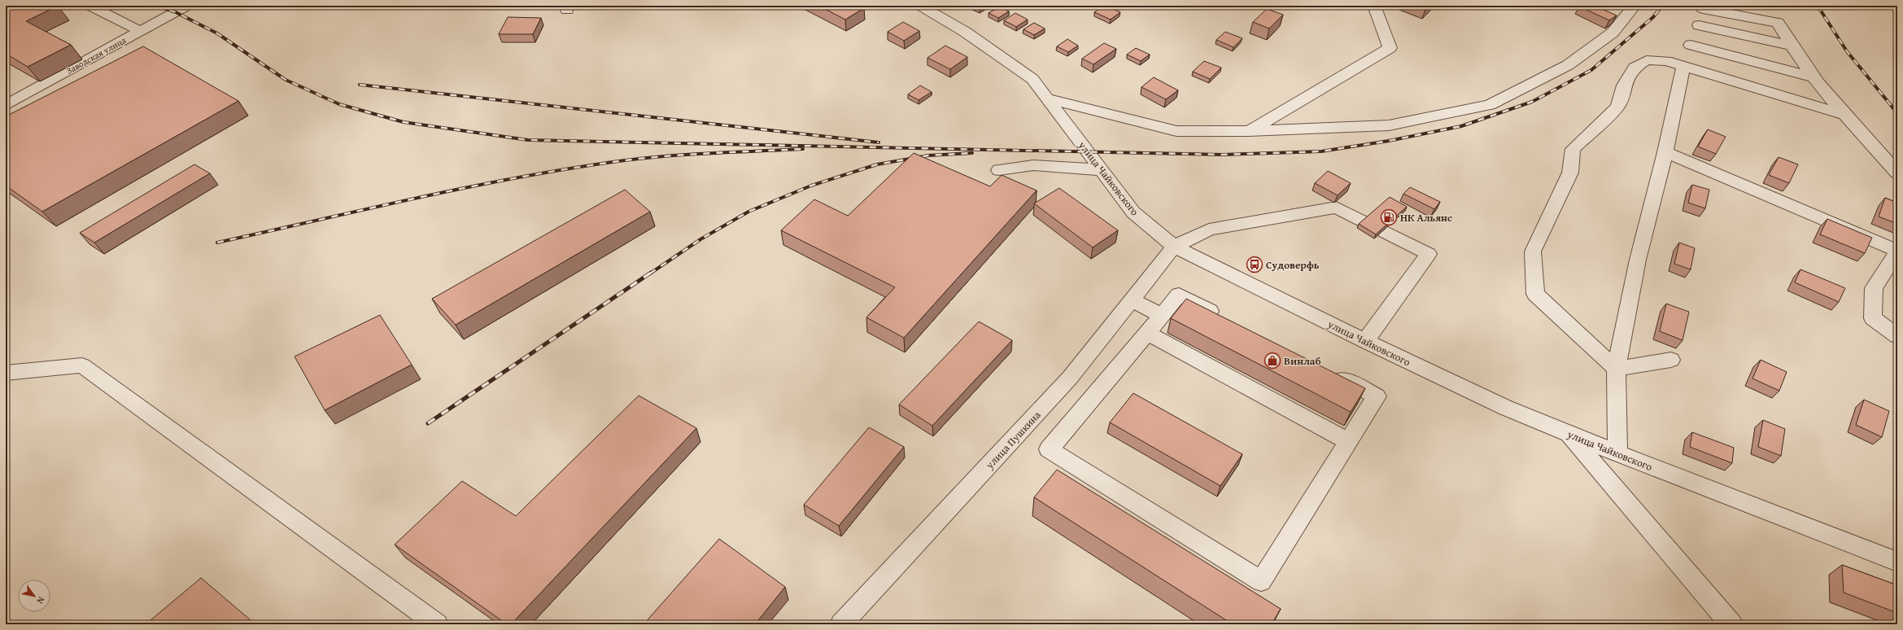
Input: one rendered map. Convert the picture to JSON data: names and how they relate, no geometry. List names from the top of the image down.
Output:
{
  "streets": {
    "street": ["Заводская улица", "улица Чайковского", "улица Пушкина"]
  },
  "crossings": [
    ["улица Чайковского", "улица Пушкина"]
  ],
  "places": {
    "fuel station": ["НК Альянс"],
    "bus stop": ["Судоверфь"],
    "shop": ["Винлаб"]
  },
  "north": "bottom right"
}
